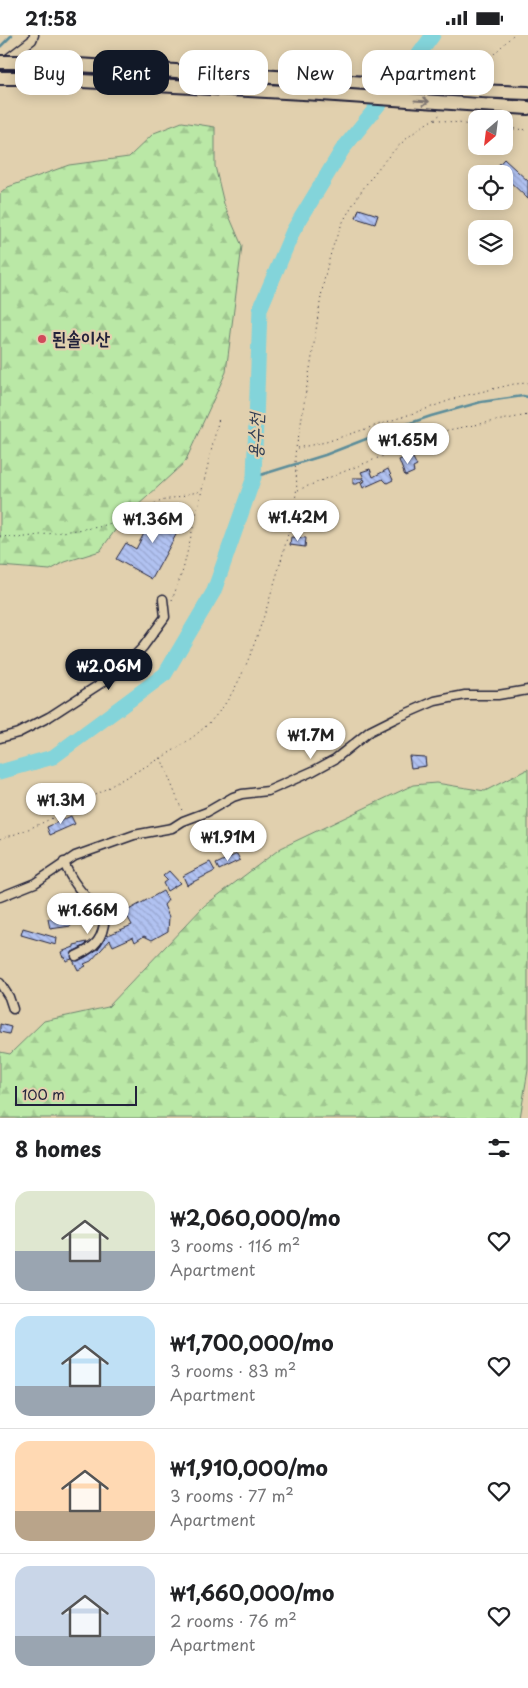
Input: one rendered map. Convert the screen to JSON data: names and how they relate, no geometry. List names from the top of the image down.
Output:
{
  "water": ["용수천"],
  "places": ["된솔이산"],
  "scale_bar": "100 m",
  "north": "bottom left",
  "page": {
    "status": "21:58",
    "chip": [
      "Buy",
      "Rent",
      "Filters",
      "New",
      "Apartment"
    ],
    "price": [
      "₩1.65M",
      "₩1.42M",
      "₩1.36M",
      "₩2.06M",
      "₩1.7M",
      "₩1.3M",
      "₩1.91M",
      "₩1.66M"
    ],
    "scale": "100 m",
    "heading": "8 homes",
    "list": [
      {
        "name": "₩2,060,000/mo",
        "note": "3 rooms · 116 m² · Apartment"
      },
      {
        "name": "₩1,700,000/mo",
        "note": "3 rooms · 83 m² · Apartment"
      },
      {
        "name": "₩1,910,000/mo",
        "note": "3 rooms · 77 m² · Apartment"
      },
      {
        "name": "₩1,660,000/mo",
        "note": "2 rooms · 76 m² · Apartment"
      }
    ]
  }
}
